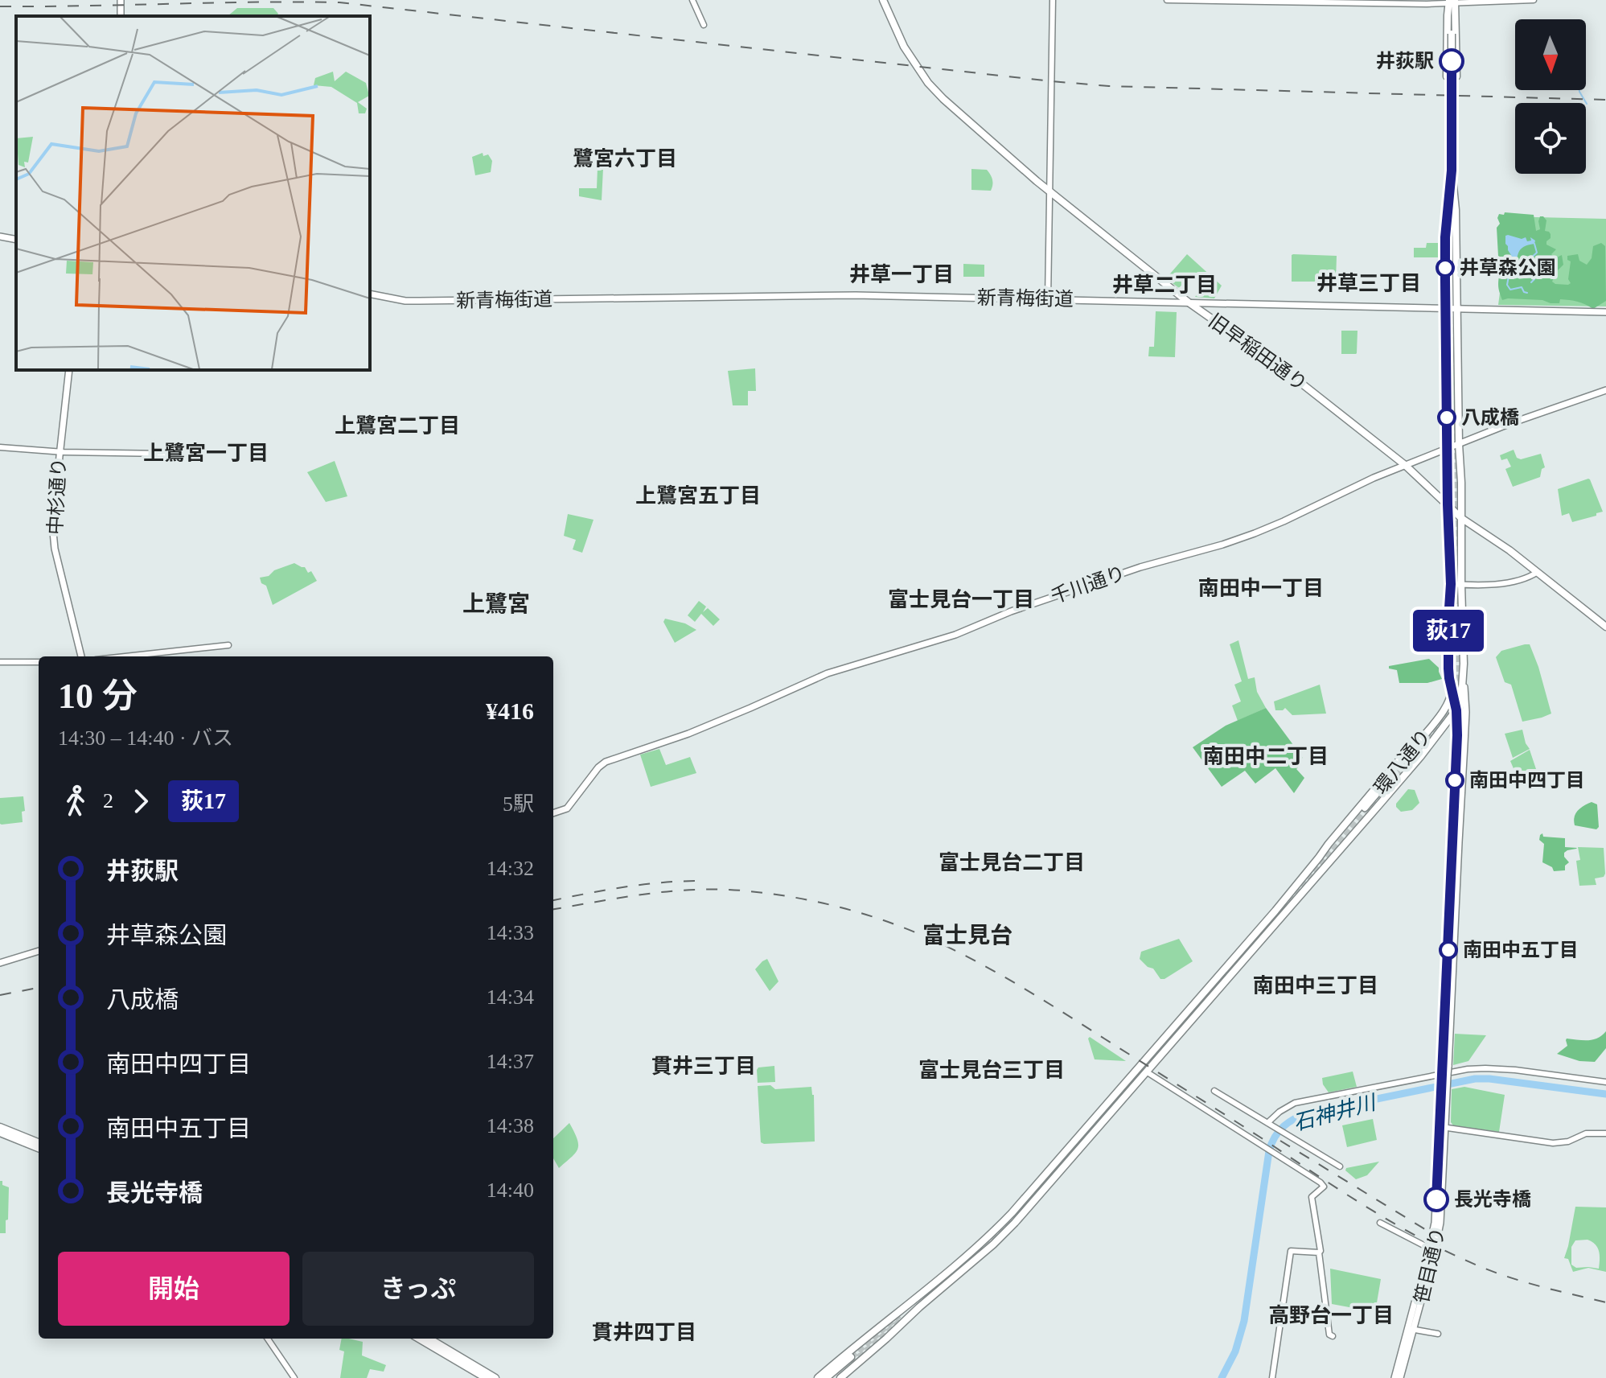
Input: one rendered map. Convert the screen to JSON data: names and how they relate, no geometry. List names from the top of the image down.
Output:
{
  "streets": {
    "main road": [
      "新青梅街道",
      "旧早稲田通り",
      "中杉通り",
      "千川通り",
      "環八通り",
      "笹目通り"
    ]
  },
  "crossings": [
    ["新青梅街道", "旧早稲田通り"],
    ["旧早稲田通り", "千川通り"],
    ["環八通り", "笹目通り"]
  ],
  "districts": [
    "鷺宮六丁目",
    "井草一丁目",
    "井草三丁目",
    "井草二丁目",
    "上鷺宮二丁目",
    "上鷺宮一丁目",
    "上鷺宮五丁目",
    "南田中一丁目",
    "富士見台一丁目",
    "上鷺宮",
    "南田中二丁目",
    "富士見台二丁目",
    "富士見台",
    "南田中三丁目",
    "貫井三丁目",
    "富士見台三丁目",
    "高野台一丁目",
    "貫井四丁目"
  ],
  "water": ["石神井川"],
  "places": [
    "井荻駅",
    "井草森公園",
    "八成橋",
    "南田中四丁目",
    "南田中五丁目",
    "長光寺橋"
  ],
  "lines": ["bus line 荻17"],
  "north": "bottom",
  "page": {
    "on_map": "荻17",
    "heading": ["10 分", "14:30 – 14:40 · バス", "¥416"],
    "legs": ["2", "荻17", "5駅"],
    "list": [
      {
        "name": "井荻駅",
        "value": "14:32"
      },
      {
        "name": "井草森公園",
        "value": "14:33"
      },
      {
        "name": "八成橋",
        "value": "14:34"
      },
      {
        "name": "南田中四丁目",
        "value": "14:37"
      },
      {
        "name": "南田中五丁目",
        "value": "14:38"
      },
      {
        "name": "長光寺橋",
        "value": "14:40"
      }
    ],
    "buttons": ["開始", "きっぷ"]
  }
}
